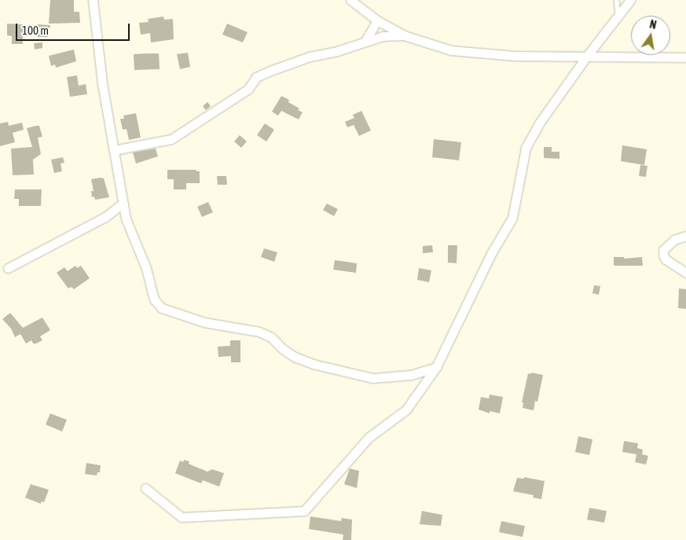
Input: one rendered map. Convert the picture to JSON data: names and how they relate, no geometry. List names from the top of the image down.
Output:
{
  "scale_bar": "100 m",
  "north": "top"
}
